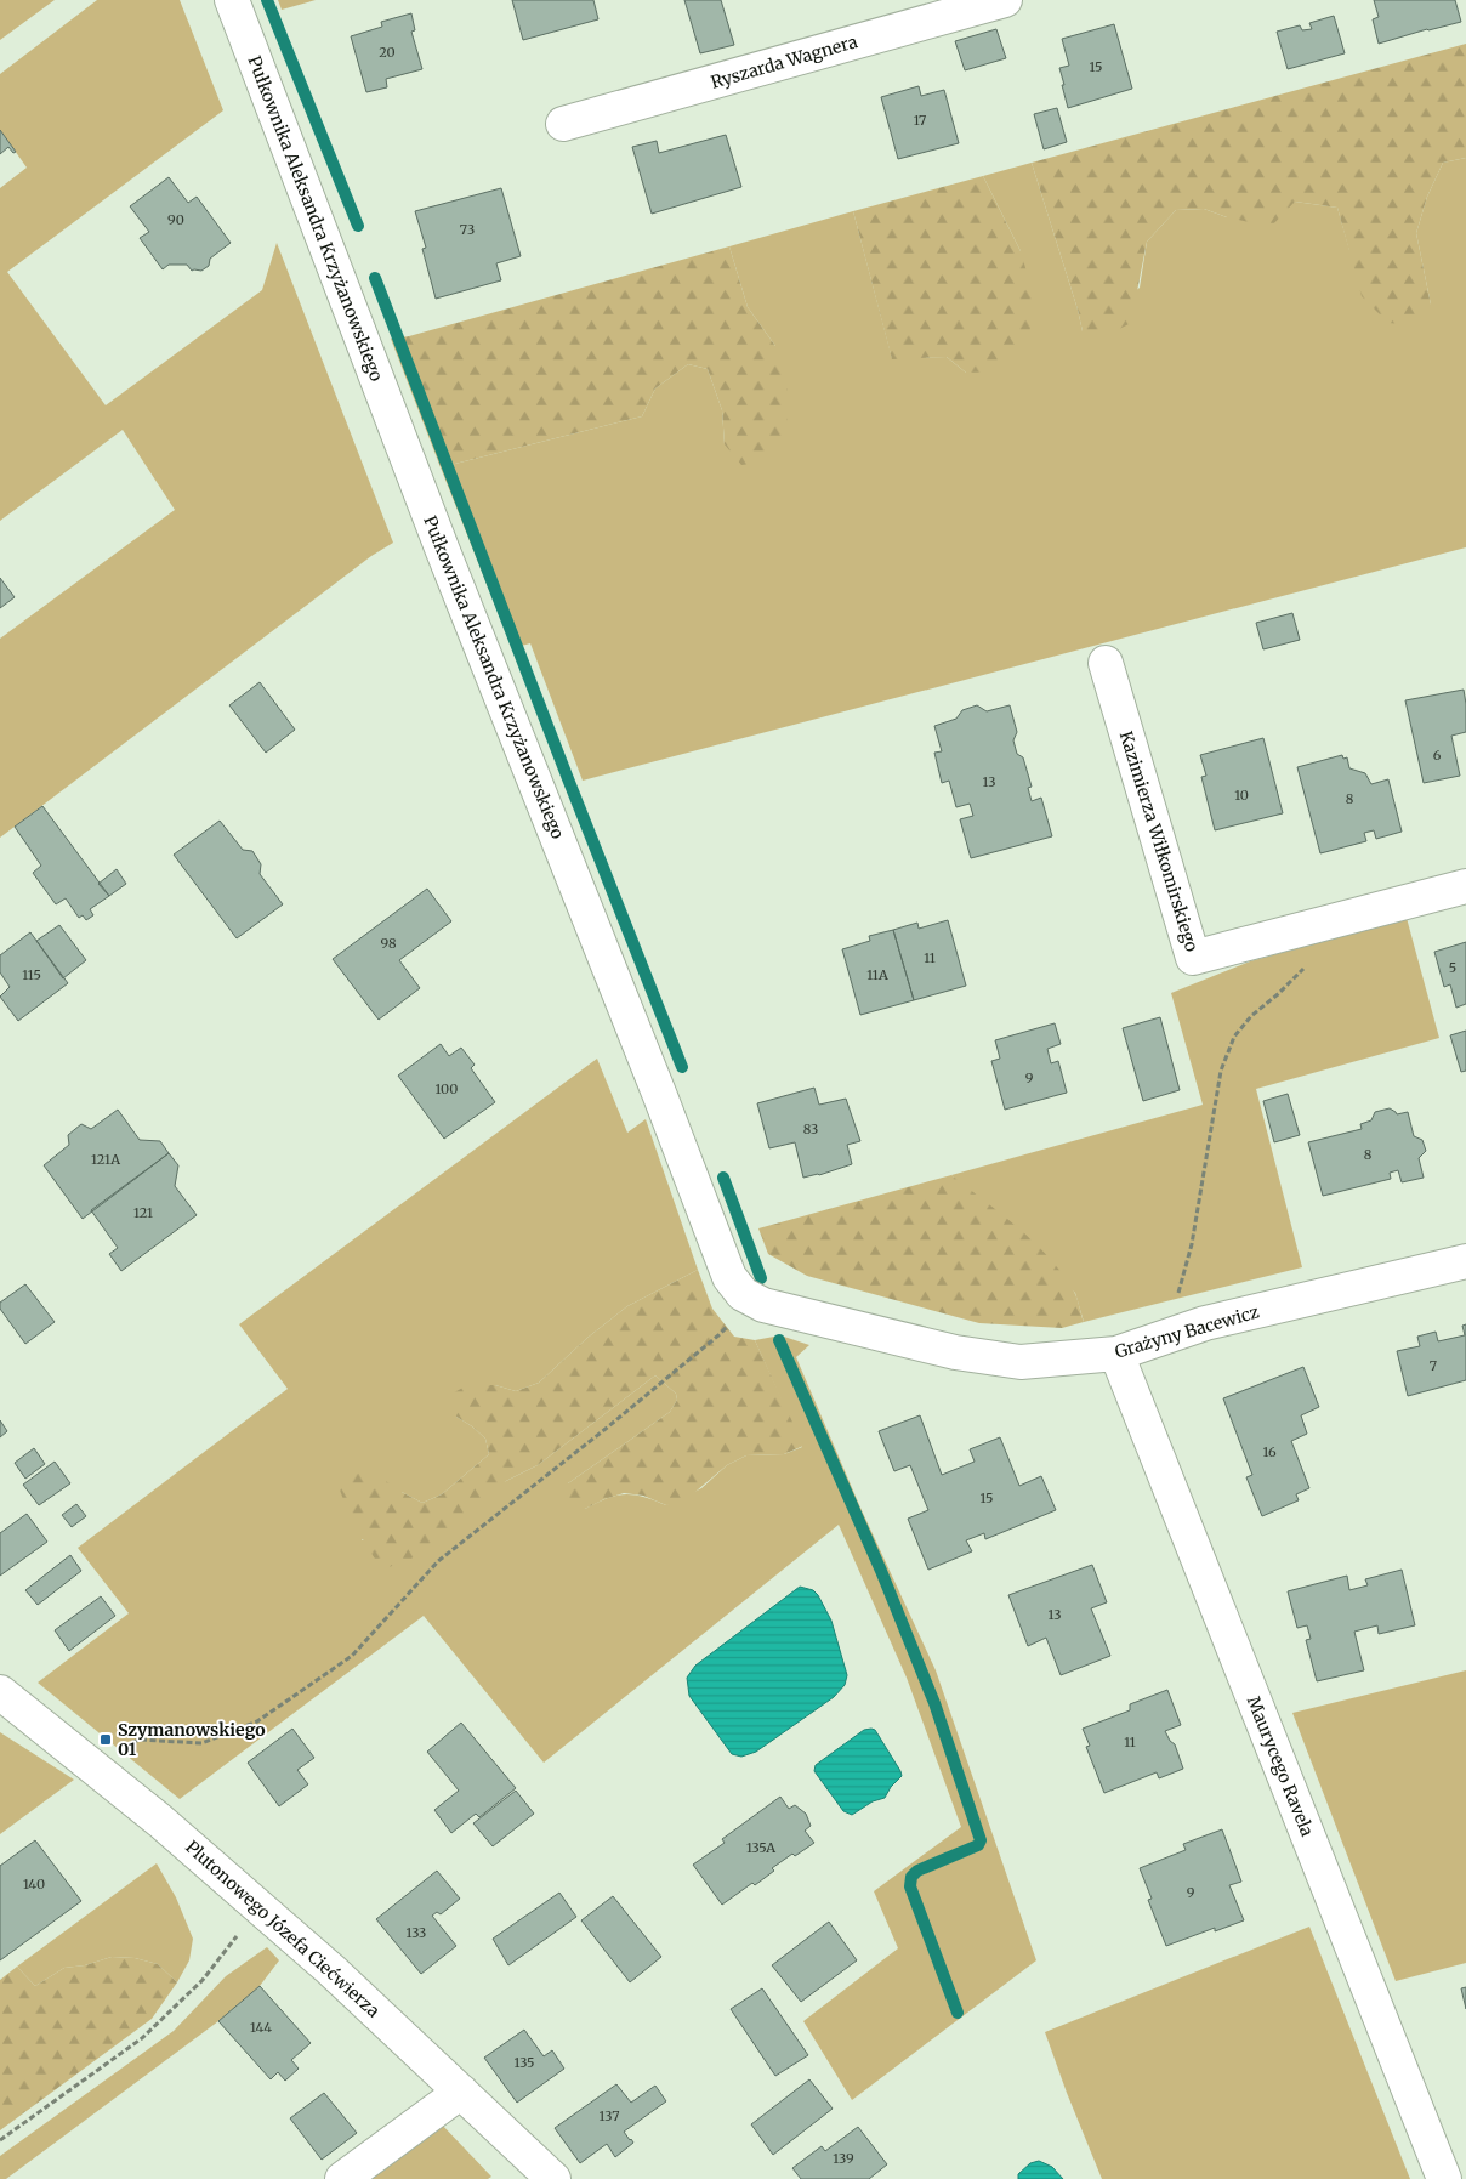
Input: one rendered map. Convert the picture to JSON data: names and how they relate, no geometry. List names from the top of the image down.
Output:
{
  "streets": {
    "street": [
      "Ryszarda Wagnera",
      "Pułkownika Aleksandra Krzyżanowskiego",
      "Kazimierza Wiłkomirskiego",
      "Grażyny Bacewicz",
      "Maurycego Ravela",
      "Plutonowego Józefa Ciećwierza"
    ]
  },
  "crossings": [
    ["Pułkownika Aleksandra Krzyżanowskiego", "Grażyny Bacewicz"],
    ["Grażyny Bacewicz", "Maurycego Ravela"]
  ],
  "places": {
    "transit": ["Szymanowskiego 01"]
  },
  "house_numbers": [
    "20",
    "15",
    "17",
    "90",
    "73",
    "6",
    "13",
    "10",
    "8",
    "98",
    "11",
    "5",
    "115",
    "11A",
    "9",
    "100",
    "83",
    "8",
    "121A",
    "121",
    "7",
    "16",
    "15",
    "13",
    "11",
    "135A",
    "140",
    "9",
    "133",
    "144",
    "135",
    "137",
    "139"
  ]
}
